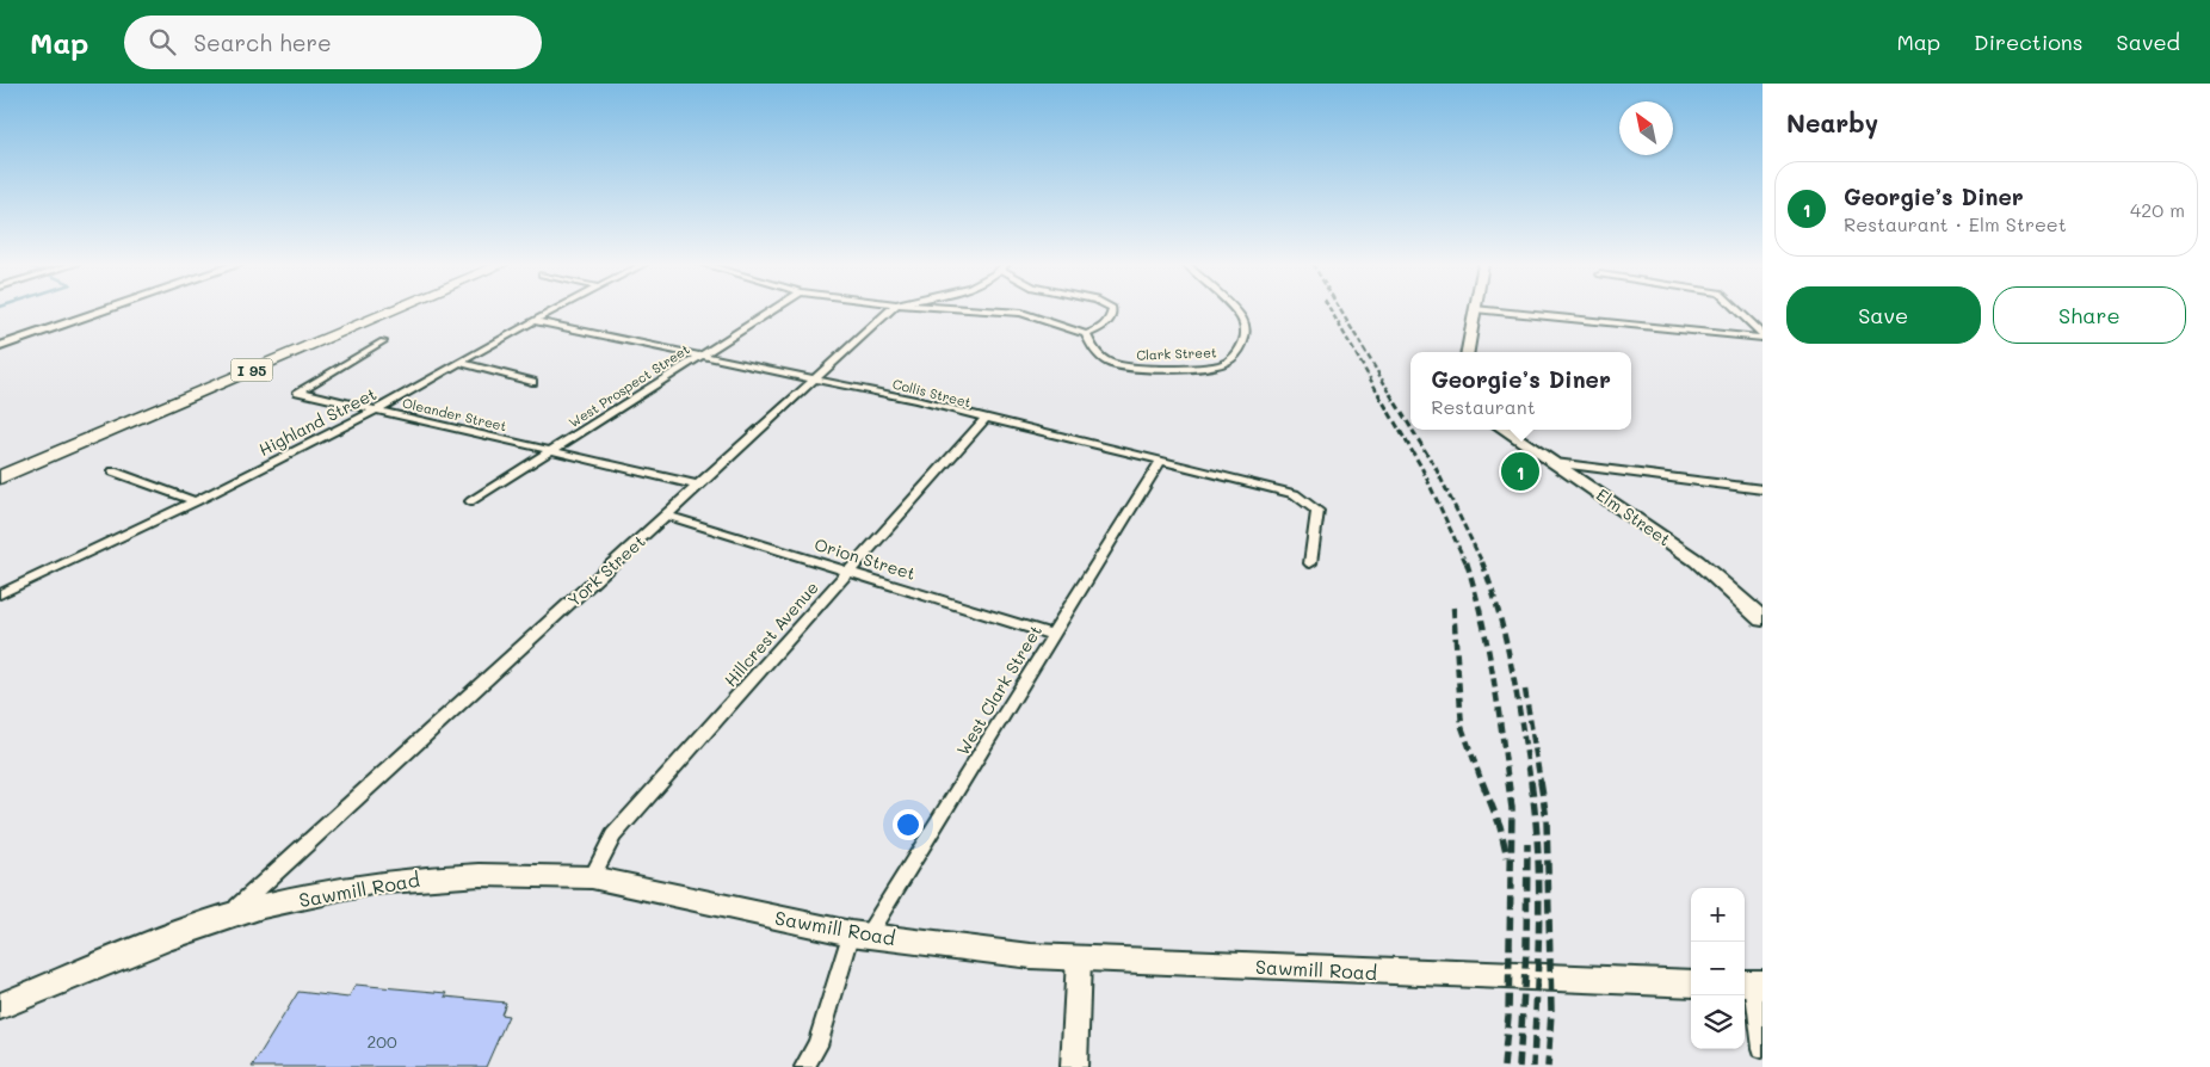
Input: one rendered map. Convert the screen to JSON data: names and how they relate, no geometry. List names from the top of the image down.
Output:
{
  "streets": {
    "highway": ["I 95"],
    "main road": ["Elm Street", "Sawmill Road"],
    "street": [
      "Clark Street",
      "West Prospect Street",
      "Collis Street",
      "Oleander Street",
      "Highland Street",
      "Orion Street",
      "York Street",
      "Hillcrest Avenue",
      "West Clark Street"
    ]
  },
  "crossings": [
    ["West Prospect Street", "Collis Street"],
    ["West Prospect Street", "Oleander Street"],
    ["Collis Street", "Highland Street"],
    ["Collis Street", "York Street"],
    ["Collis Street", "Hillcrest Avenue"],
    ["Collis Street", "West Clark Street"],
    ["Oleander Street", "Highland Street"],
    ["Oleander Street", "York Street"],
    ["Orion Street", "York Street"],
    ["Orion Street", "Hillcrest Avenue"],
    ["Orion Street", "West Clark Street"],
    ["York Street", "Sawmill Road"],
    ["Hillcrest Avenue", "Sawmill Road"],
    ["West Clark Street", "Sawmill Road"]
  ],
  "house_numbers": ["200"],
  "north": "top left",
  "page": {
    "header": "Map",
    "search": "Search here",
    "nav": ["Map", "Directions", "Saved"],
    "heading": "Nearby",
    "list": [
      {
        "mark": "1",
        "name": "Georgie’s Diner",
        "note": "Restaurant · Elm Street",
        "value": "420 m"
      }
    ],
    "buttons": ["Save", "Share"],
    "popup": ["Georgie’s Diner", "Restaurant"],
    "pins": "1",
    "map_buttons": ["+", "−"]
  }
}
